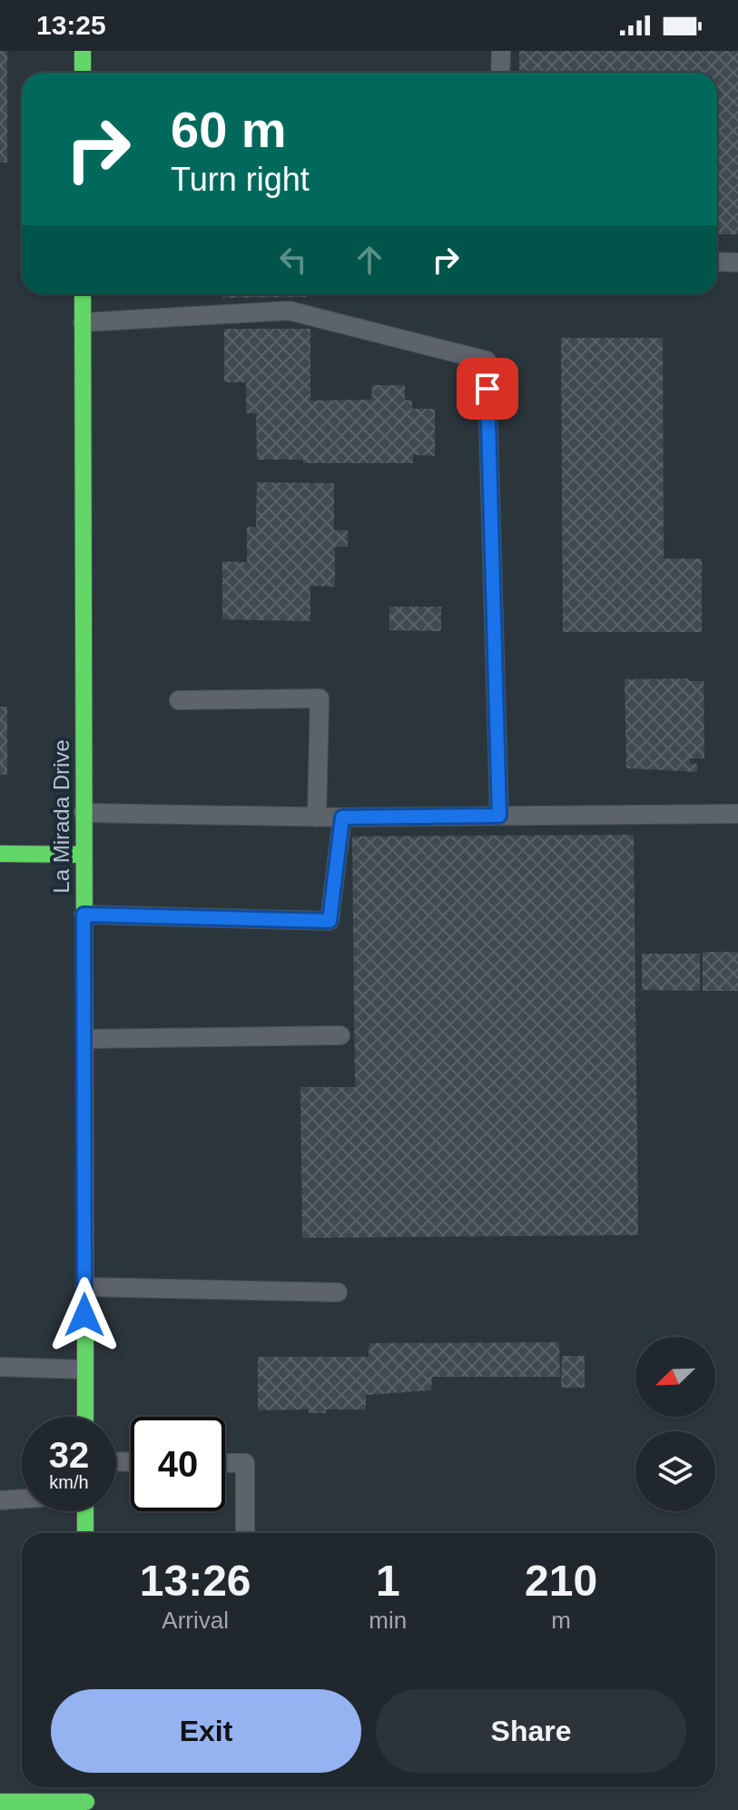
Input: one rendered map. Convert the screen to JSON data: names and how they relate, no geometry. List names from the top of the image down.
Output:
{
  "streets": {
    "street": ["La Mirada Drive"]
  },
  "north": "bottom left",
  "page": {
    "status": "13:25",
    "turn": ["60 m", "Turn right"],
    "speed": "32 km/h",
    "limit": "40",
    "eta": [
      "13:26",
      "Arrival",
      "1",
      "min",
      "210",
      "m"
    ],
    "buttons": ["Exit", "Share"]
  }
}
